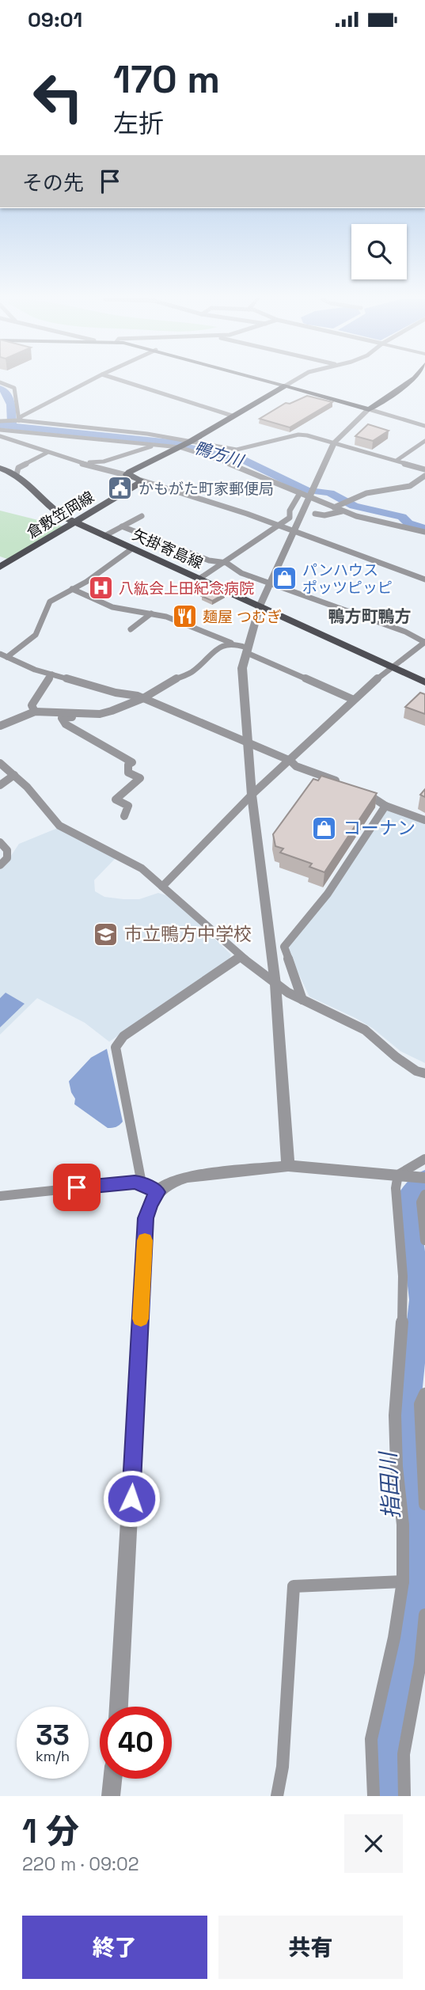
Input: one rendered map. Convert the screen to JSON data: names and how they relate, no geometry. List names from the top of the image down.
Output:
{
  "streets": {
    "main road": ["倉敷笠岡線", "矢掛寄島線"]
  },
  "crossings": [
    ["倉敷笠岡線", "矢掛寄島線"]
  ],
  "districts": ["鴨方町鴨方"],
  "water": ["鴨方川", "指田川"],
  "places": {
    "public building": ["かもがた町家郵便局"],
    "shop": ["パンハウス ポッツピッピ", "コーナン"],
    "hospital": ["八紘会上田紀念病院"],
    "restaurant": ["麺屋 つむぎ"],
    "school or university": ["市立鴨方中学校"]
  },
  "page": {
    "status": "09:01",
    "turn": ["170 m", "左折"],
    "then": "その先",
    "speed": "33 km/h",
    "limit": "40",
    "heading": ["1 分", "220 m · 09:02"],
    "buttons": ["終了", "共有"]
  }
}
